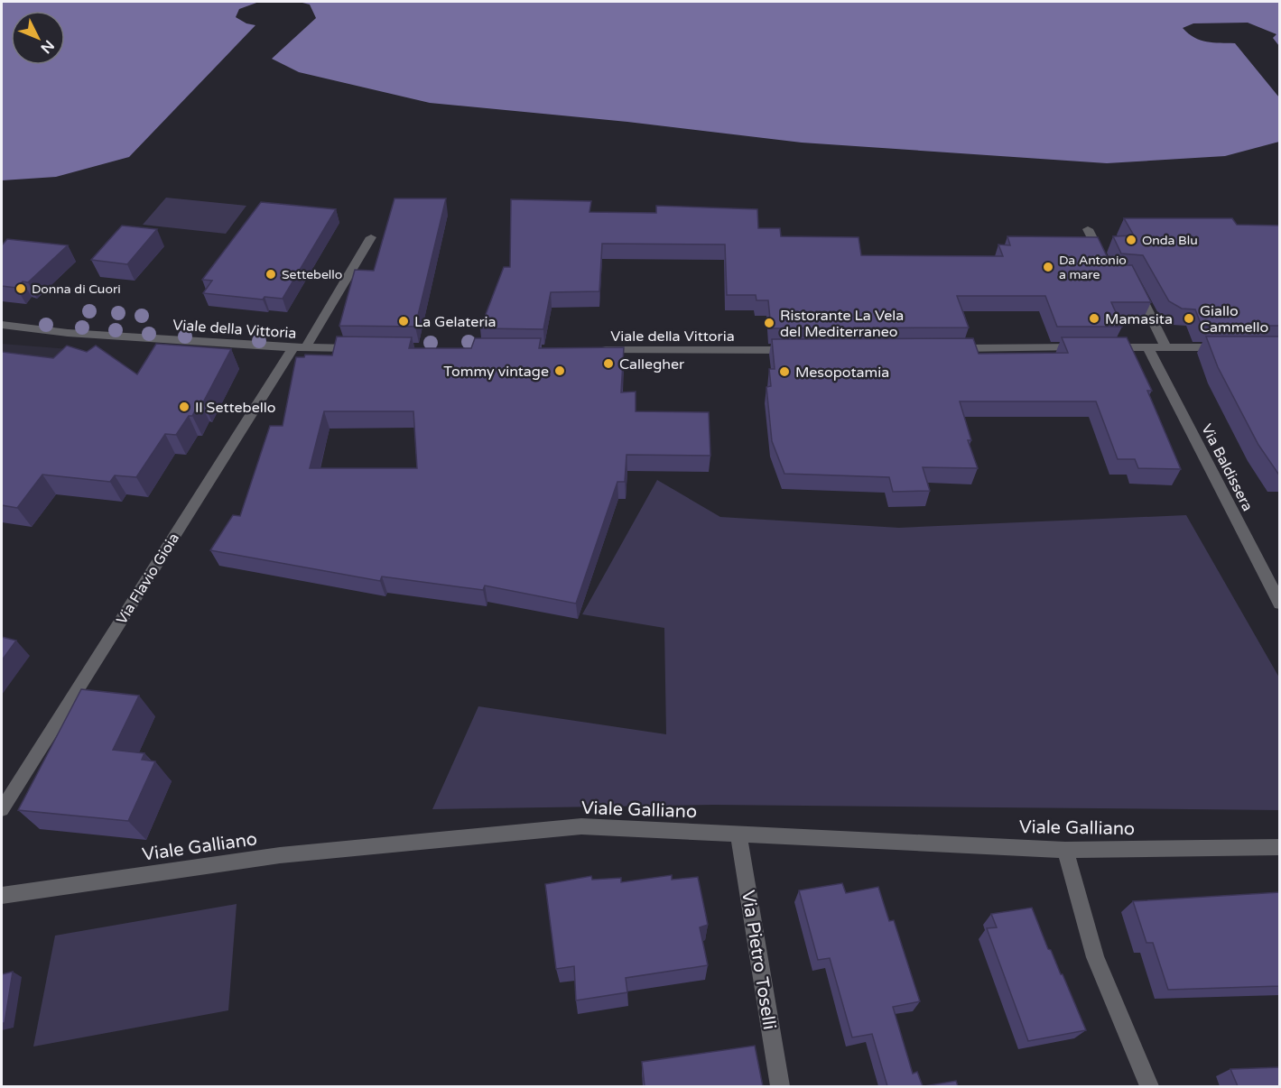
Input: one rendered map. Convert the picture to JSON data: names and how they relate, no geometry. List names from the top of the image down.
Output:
{
  "streets": {
    "street": [
      "Viale della Vittoria",
      "Via Baldissera",
      "Via Flavio Gioia",
      "Viale Galliano",
      "Via Pietro Toselli"
    ]
  },
  "crossings": [
    ["Viale della Vittoria", "Via Flavio Gioia"],
    ["Viale Galliano", "Via Pietro Toselli"]
  ],
  "places": [
    "Onda Blu",
    "Da Antonio a mare",
    "Settebello",
    "Donna di Cuori",
    "Mamasita",
    "Giallo Cammello",
    "La Gelateria",
    "Ristorante La Vela del Mediterraneo",
    "Callegher",
    "Tommy vintage",
    "Mesopotamia",
    "Il Settebello"
  ],
  "north": "bottom right"
}
